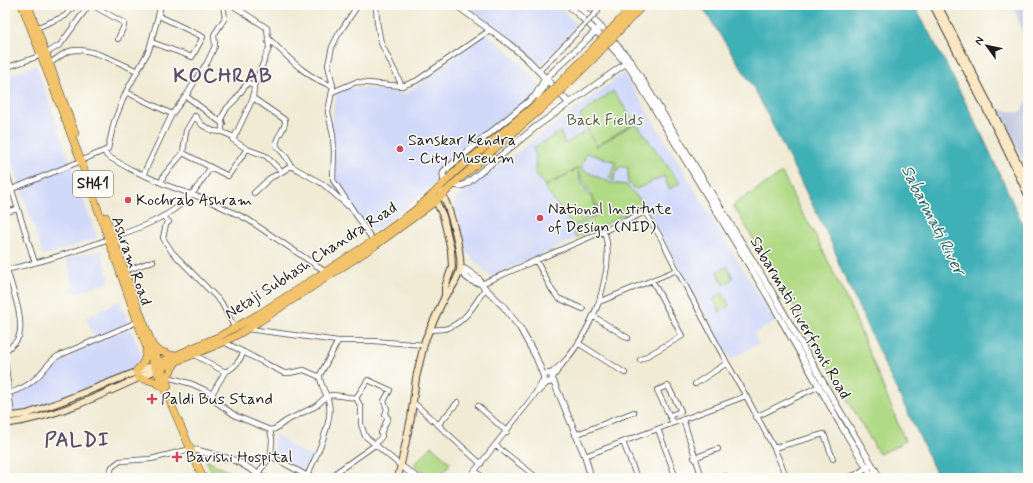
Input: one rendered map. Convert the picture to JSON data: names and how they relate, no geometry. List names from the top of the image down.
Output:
{
  "streets": {
    "main road": ["SH41", "Ashram Road", "Netaji Subhash Chandra Road"],
    "street": ["Sabarmati Riverfront Road"]
  },
  "crossings": [
    ["Ashram Road", "Netaji Subhash Chandra Road"]
  ],
  "districts": ["KOCHRAB", "PALDI"],
  "water": ["Sabarmati River"],
  "parks": ["Back Fields"],
  "places": {
    "other": ["Sanskar Kendra - City Museum", "Kochrab Ashram", "National Institute of Design (NID)"],
    "health": ["Paldi Bus Stand", "Bavishi Hospital"]
  },
  "north": "top left"
}
